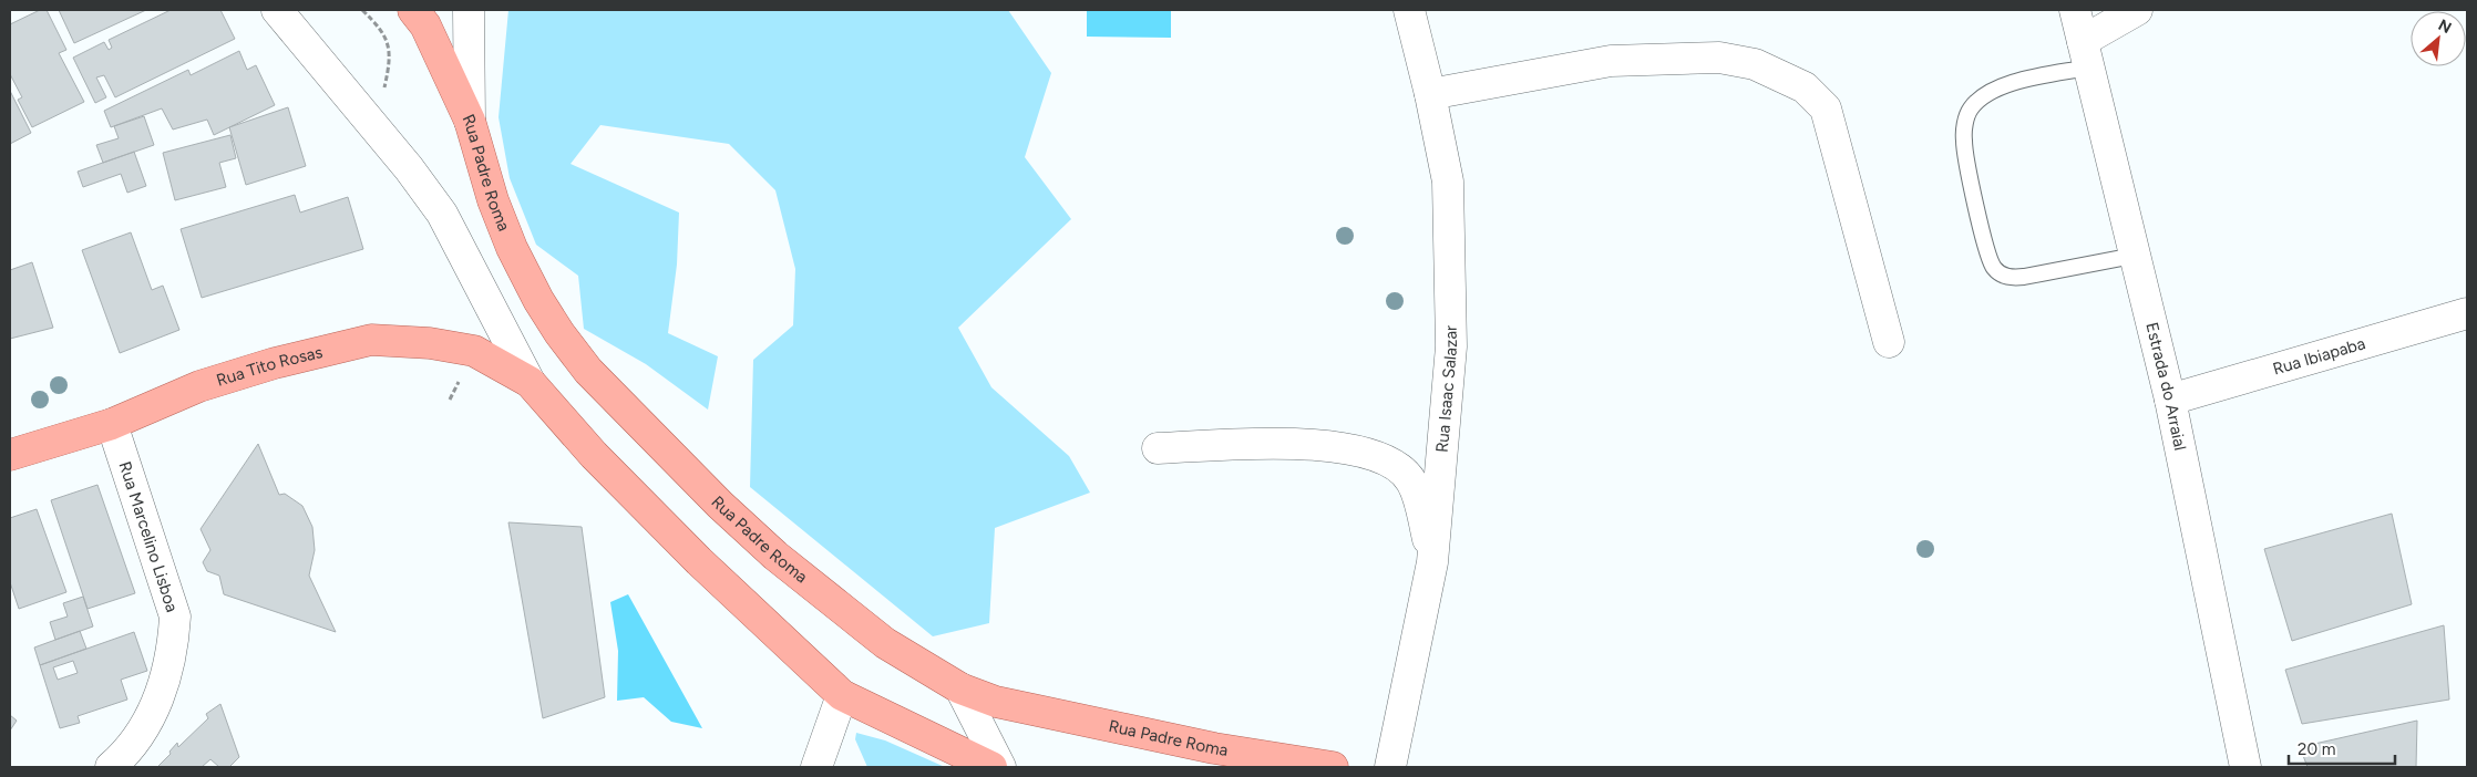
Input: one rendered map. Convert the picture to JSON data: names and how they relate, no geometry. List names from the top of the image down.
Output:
{
  "streets": {
    "main road": ["Rua Padre Roma", "Rua Tito Rosas"],
    "street": [
      "Rua Ibiapaba",
      "Estrada do Arraial",
      "Rua Isaac Salazar",
      "Rua Marcelino Lisboa"
    ]
  },
  "crossings": [
    ["Rua Ibiapaba", "Estrada do Arraial"],
    ["Rua Tito Rosas", "Rua Marcelino Lisboa"]
  ],
  "scale_bar": "20 m",
  "north": "top right"
}
